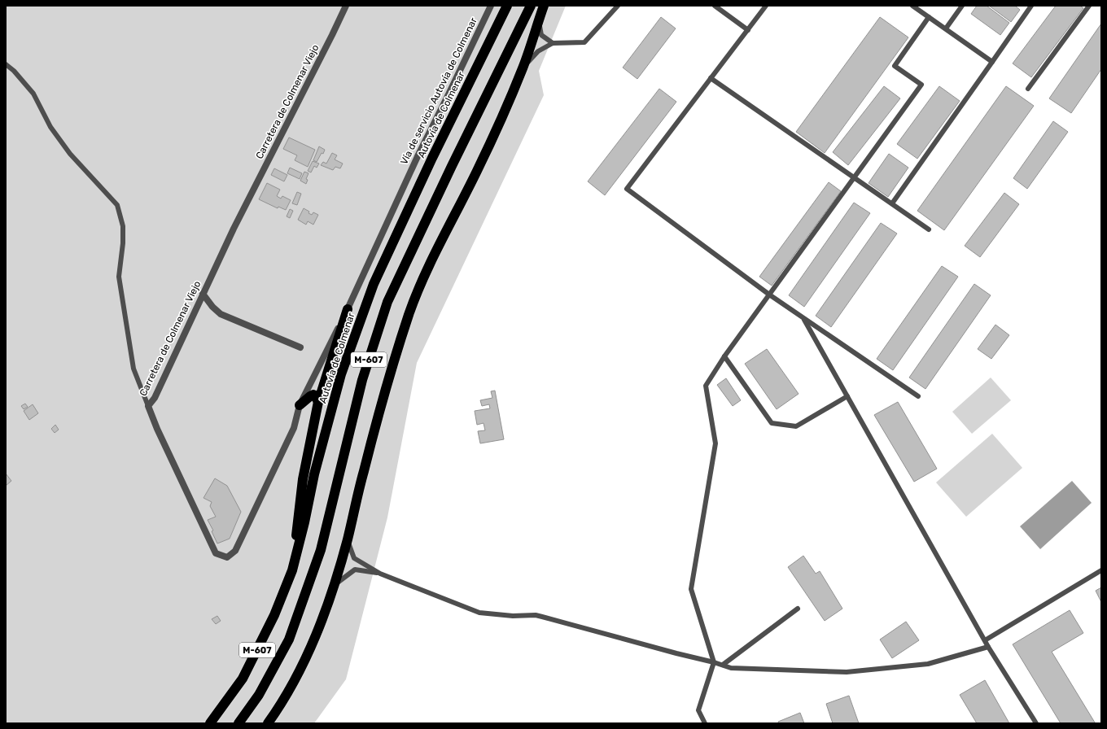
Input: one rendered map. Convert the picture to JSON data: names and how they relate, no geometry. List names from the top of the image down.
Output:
{
  "streets": {
    "highway": ["Autovía de Colmenar", "M-607"],
    "street": ["Vía de servicio Autovía de Colmenar", "Carretera de Colmenar Viejo"]
  },
  "crossings": [
    ["Vía de servicio Autovía de Colmenar", "Carretera de Colmenar Viejo"]
  ]
}
